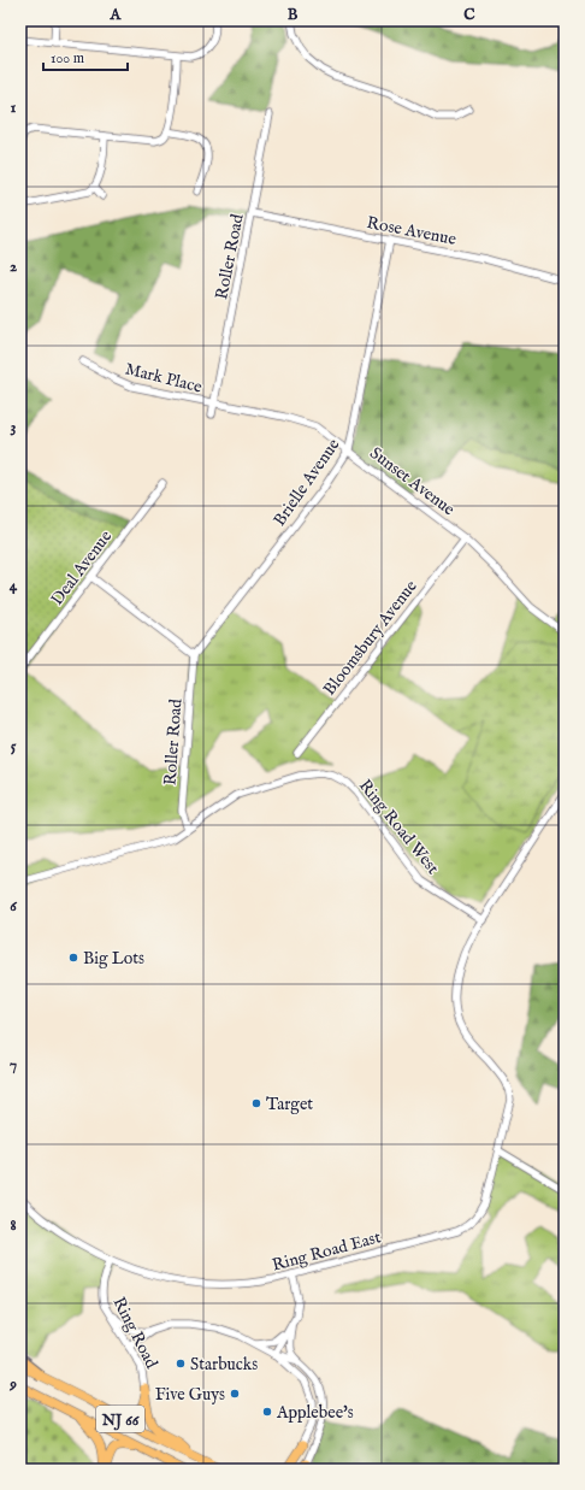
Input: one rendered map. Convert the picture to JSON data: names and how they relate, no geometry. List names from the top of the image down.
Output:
{
  "streets": {
    "main road": ["NJ 66"],
    "street": [
      "Rose Avenue",
      "Roller Road",
      "Mark Place",
      "Sunset Avenue",
      "Brielle Avenue",
      "Deal Avenue",
      "Bloomsbury Avenue",
      "Ring Road West",
      "Ring Road East",
      "Ring Road"
    ]
  },
  "crossings": [
    ["Rose Avenue", "Roller Road"],
    ["Rose Avenue", "Brielle Avenue"],
    ["Roller Road", "Mark Place"],
    ["Roller Road", "Sunset Avenue"],
    ["Roller Road", "Brielle Avenue"],
    ["Roller Road", "Ring Road West"],
    ["Mark Place", "Sunset Avenue"],
    ["Sunset Avenue", "Brielle Avenue"],
    ["Sunset Avenue", "Bloomsbury Avenue"],
    ["Ring Road West", "Ring Road East"],
    ["Ring Road East", "Ring Road"]
  ],
  "places": [
    "Big Lots",
    "Target",
    "Starbucks",
    "Five Guys",
    "Applebee's"
  ],
  "scale_bar": "100 m",
  "grid": {
    "columns": ["A", "B", "C"],
    "rows": [
      "1",
      "2",
      "3",
      "4",
      "5",
      "6",
      "7",
      "8",
      "9"
    ]
  }
}
